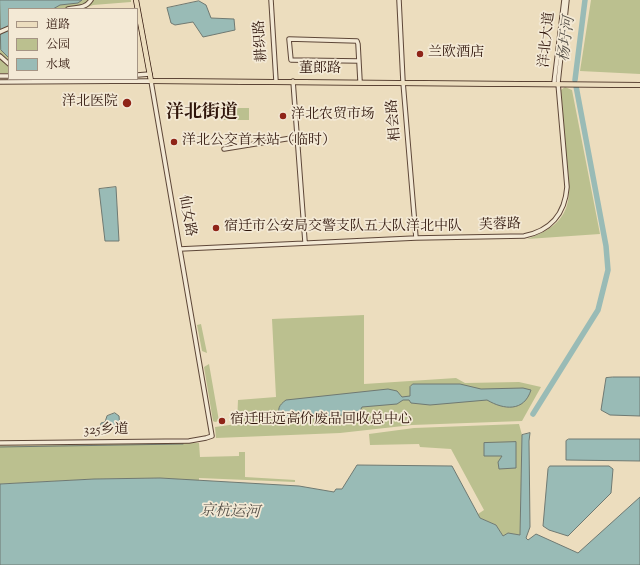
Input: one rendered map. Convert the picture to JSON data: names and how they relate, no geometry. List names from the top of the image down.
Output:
{
  "streets": {
    "main road": ["董郎路", "仙女路"],
    "street": [
      "洋北大道",
      "耕织路",
      "相会路",
      "芙蓉路",
      "325乡道"
    ]
  },
  "crossings": [
    ["洋北大道", "董郎路"],
    ["洋北大道", "芙蓉路"],
    ["耕织路", "董郎路"],
    ["董郎路", "相会路"],
    ["董郎路", "仙女路"],
    ["董郎路", "芙蓉路"],
    ["相会路", "芙蓉路"],
    ["仙女路", "芙蓉路"],
    ["仙女路", "325乡道"]
  ],
  "districts": ["洋北街道"],
  "water": ["杨圩河", "京杭运河"],
  "places": [
    "兰欧酒店",
    "洋北医院",
    "洋北农贸市场",
    "洋北公交首末站（临时）",
    "宿迁市公安局交警支队五大队洋北中队",
    "宿迁旺远高价废品回收总中心"
  ],
  "legend": ["道路", "公园", "水域"]
}
